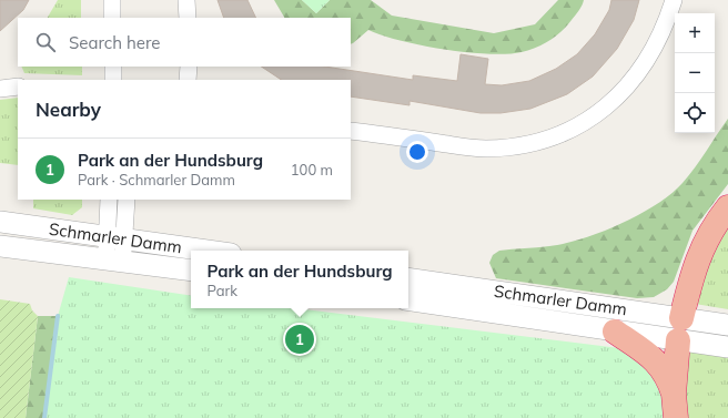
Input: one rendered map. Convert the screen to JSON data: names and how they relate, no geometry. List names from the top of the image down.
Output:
{
  "streets": {
    "street": ["Schmarler Damm"]
  },
  "page": {
    "map_buttons": ["+", "−"],
    "search": "Search here",
    "heading": "Nearby",
    "list": [
      {
        "mark": "1",
        "name": "Park an der Hundsburg",
        "note": "Park · Schmarler Damm",
        "value": "100 m"
      }
    ],
    "popup": ["Park an der Hundsburg", "Park"],
    "pins": "1"
  }
}
